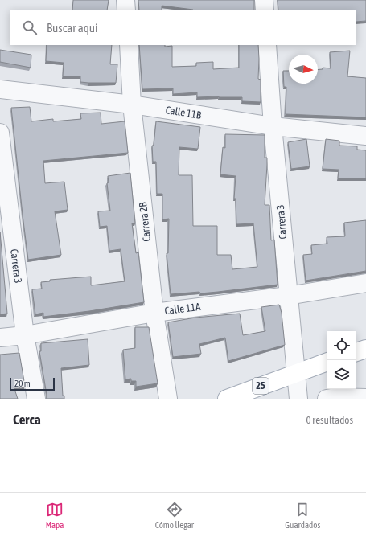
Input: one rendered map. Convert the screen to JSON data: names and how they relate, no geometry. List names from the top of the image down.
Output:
{
  "streets": {
    "main road": ["25"],
    "street": [
      "Calle 11B",
      "Carrera 2B",
      "Carrera 3",
      "Calle 11A"
    ]
  },
  "crossings": [
    ["Calle 11B", "Carrera 2B"],
    ["Calle 11B", "Carrera 3"],
    ["Carrera 2B", "Calle 11A"],
    ["Carrera 3", "Calle 11A"],
    ["Carrera 3", "25"]
  ],
  "scale_bar": "20 m",
  "north": "right",
  "page": {
    "search": "Buscar aquí",
    "scale": "20 m",
    "heading": ["Cerca", "0 resultados"],
    "nav": ["Mapa", "Cómo llegar", "Guardados"]
  }
}
